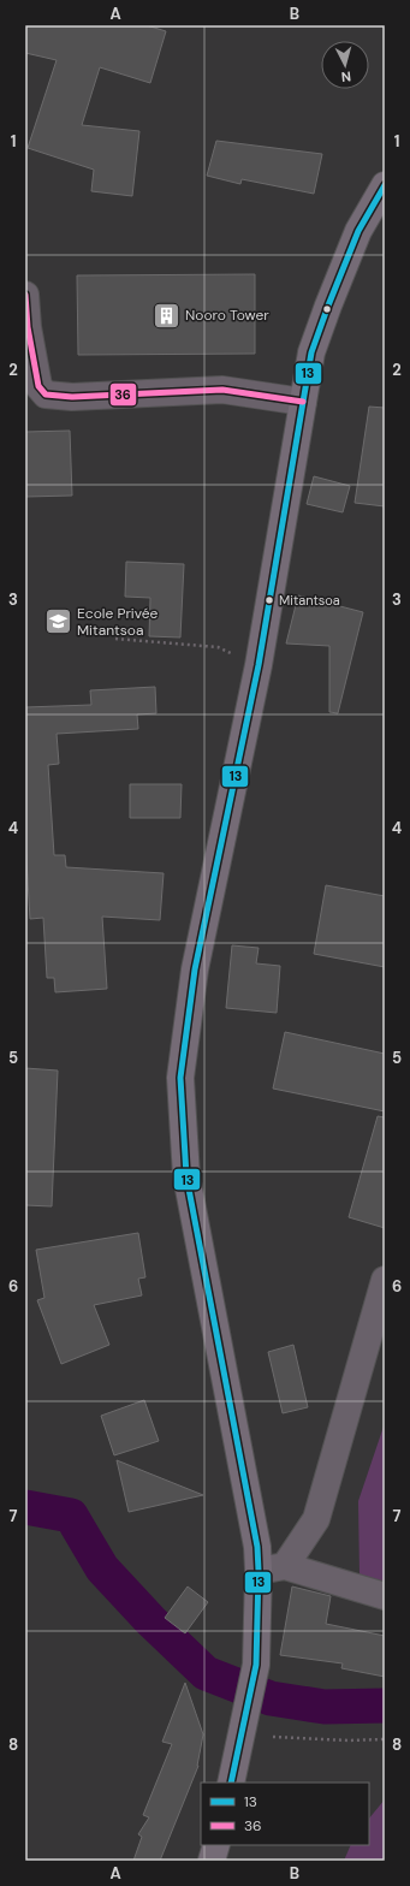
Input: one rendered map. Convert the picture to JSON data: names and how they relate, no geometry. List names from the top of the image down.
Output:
{
  "places": {
    "building": ["Nooro Tower"],
    "other": ["Mitantsoa"],
    "school or university": ["Ecole Privée Mitantsoa"]
  },
  "lines": ["transit line 13", "transit line 36"],
  "legend": ["13", "36"],
  "north": "bottom",
  "grid": {
    "columns": ["A", "B"],
    "rows": [
      "1",
      "2",
      "3",
      "4",
      "5",
      "6",
      "7",
      "8"
    ]
  }
}
